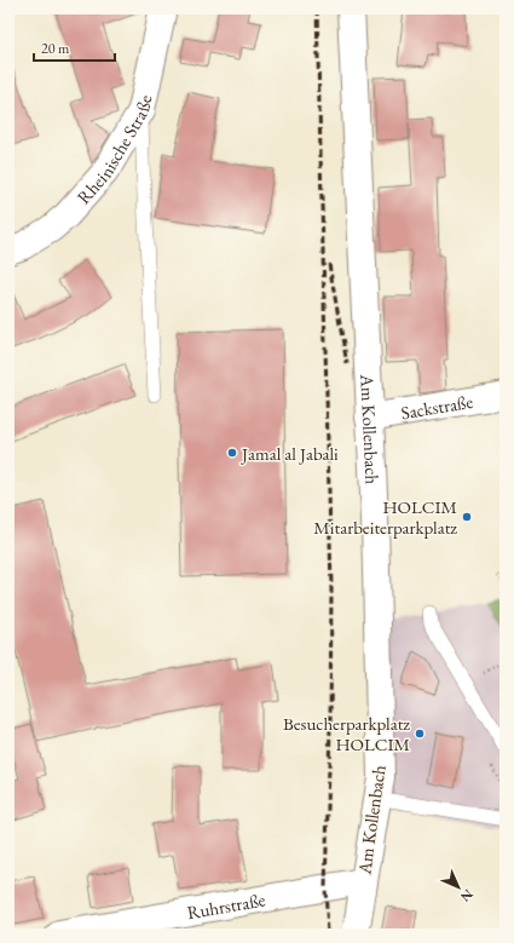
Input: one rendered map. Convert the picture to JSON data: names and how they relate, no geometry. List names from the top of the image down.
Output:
{
  "streets": {
    "street": [
      "Rheinische Straße",
      "Sackstraße",
      "Am Kollenbach",
      "Ruhrstraße"
    ]
  },
  "crossings": [
    ["Sackstraße", "Am Kollenbach"],
    ["Am Kollenbach", "Ruhrstraße"]
  ],
  "places": ["Jamal al Jabali", "HOLCIM Mitarbeiterparkplatz", "Besucherparkplatz HOLCIM"],
  "scale_bar": "20 m",
  "north": "bottom right"
}
